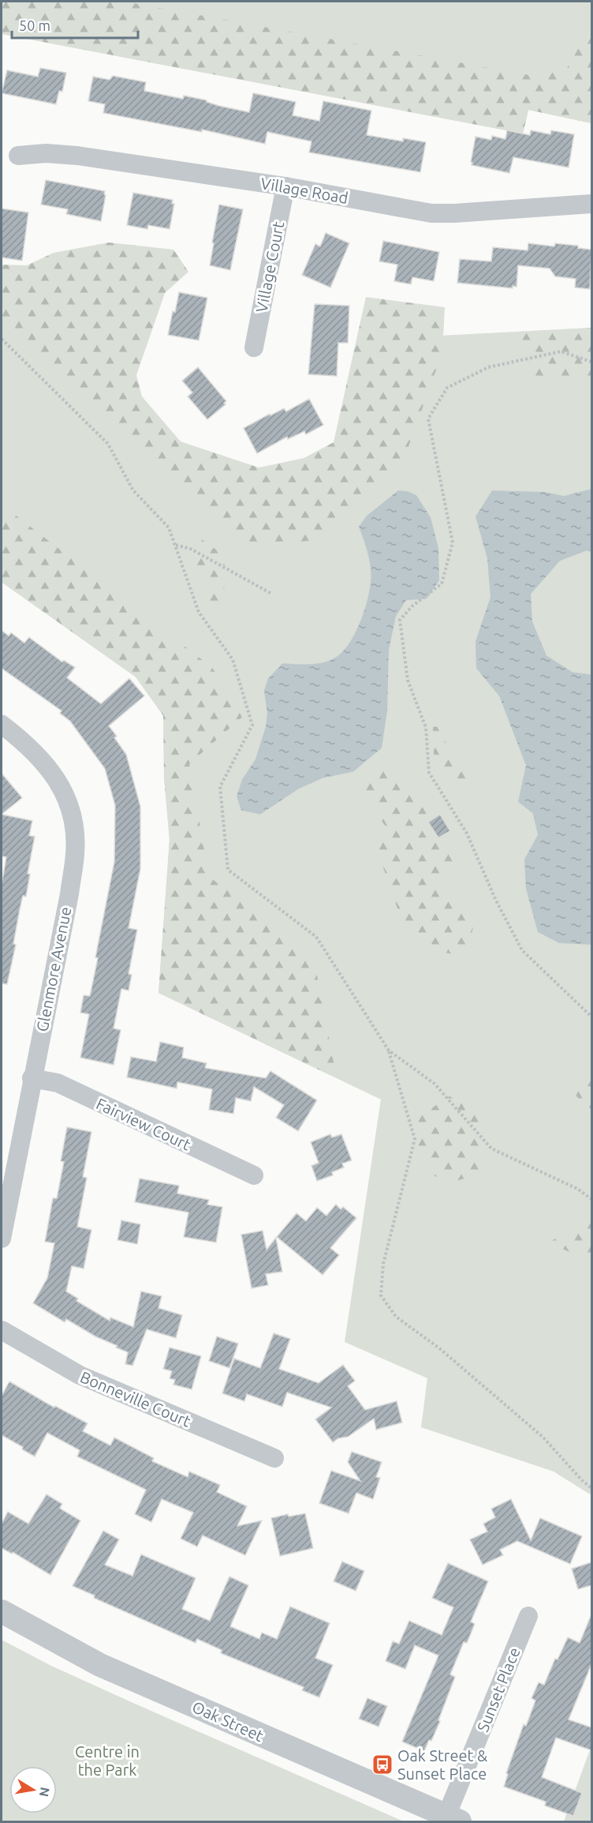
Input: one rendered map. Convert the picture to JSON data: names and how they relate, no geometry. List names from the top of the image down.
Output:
{
  "streets": {
    "street": [
      "Village Road",
      "Village Court",
      "Glenmore Avenue",
      "Fairview Court",
      "Bonneville Court",
      "Sunset Place",
      "Oak Street"
    ]
  },
  "crossings": [
    ["Village Road", "Village Court"],
    ["Glenmore Avenue", "Fairview Court"],
    ["Sunset Place", "Oak Street"]
  ],
  "parks": ["Centre in the Park"],
  "places": {
    "bus stop": ["Oak Street & Sunset Place"]
  },
  "scale_bar": "50 m",
  "north": "right"
}
